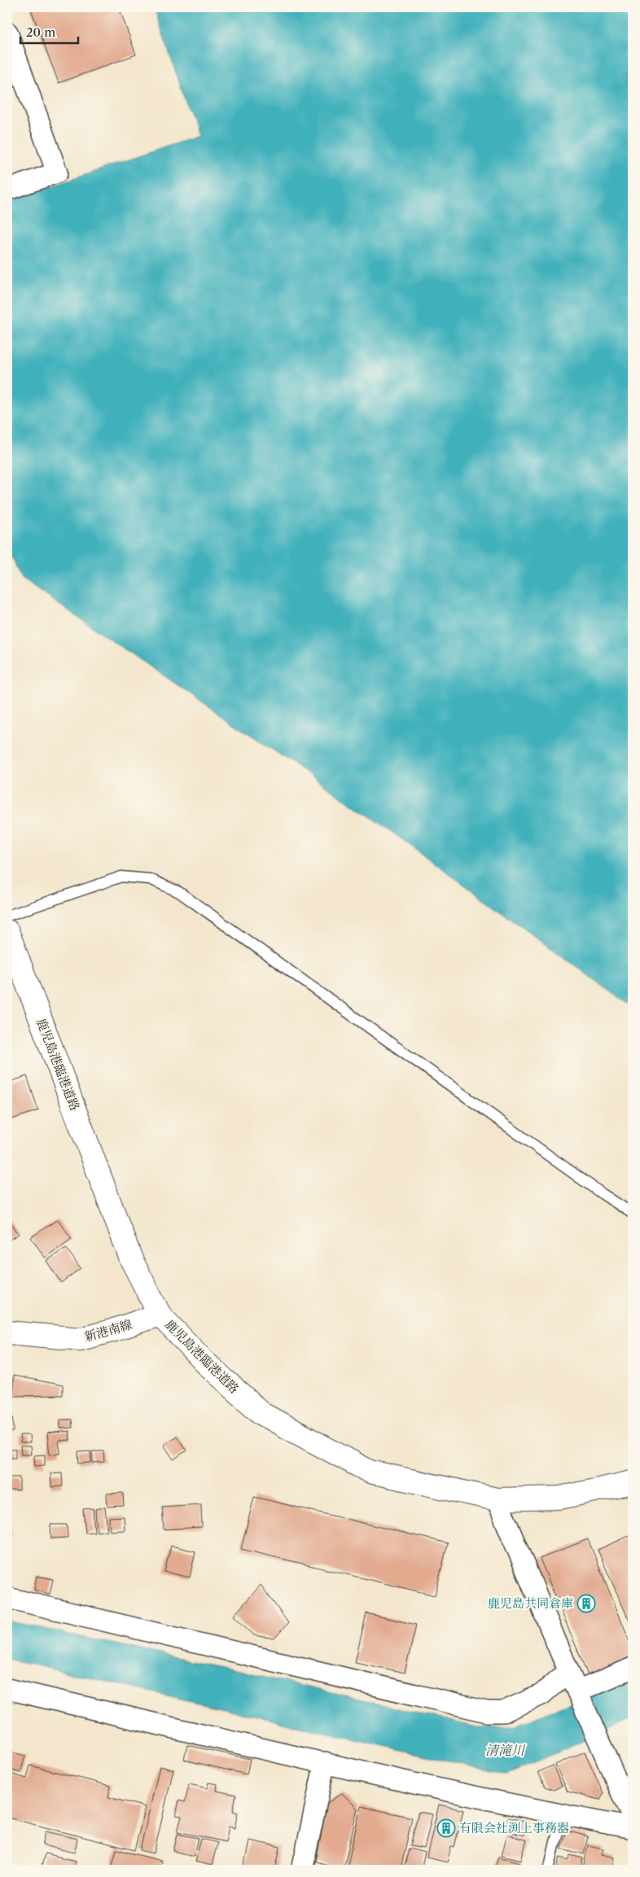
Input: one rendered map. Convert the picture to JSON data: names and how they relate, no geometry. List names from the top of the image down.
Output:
{
  "streets": {
    "street": ["鹿児島港臨港道路", "新港南線"]
  },
  "crossings": [
    ["鹿児島港臨港道路", "新港南線"]
  ],
  "water": ["清滝川"],
  "places": {
    "building": ["鹿児島共同倉庫", "有限会社渕上事務器"]
  },
  "scale_bar": "20 m"
}
